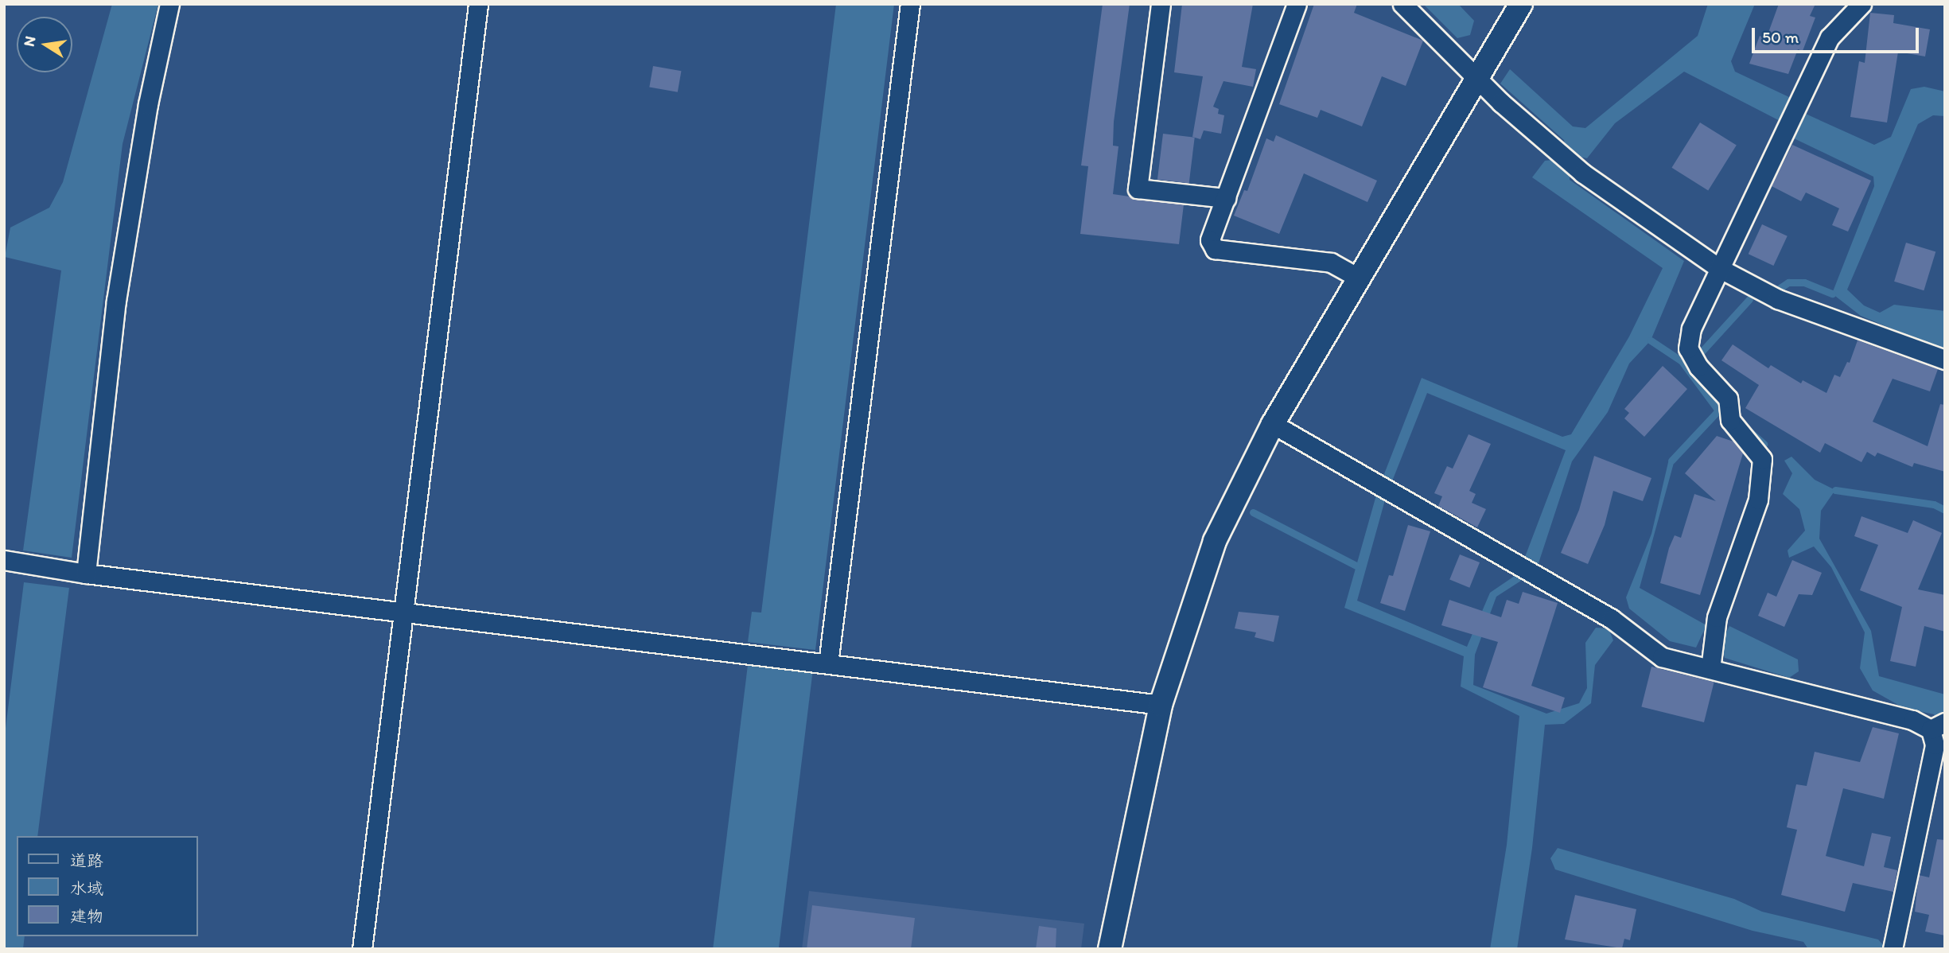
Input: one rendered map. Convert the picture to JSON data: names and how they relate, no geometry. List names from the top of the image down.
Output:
{
  "legend": ["道路", "水域", "建物"],
  "scale_bar": "50 m",
  "north": "left"
}
